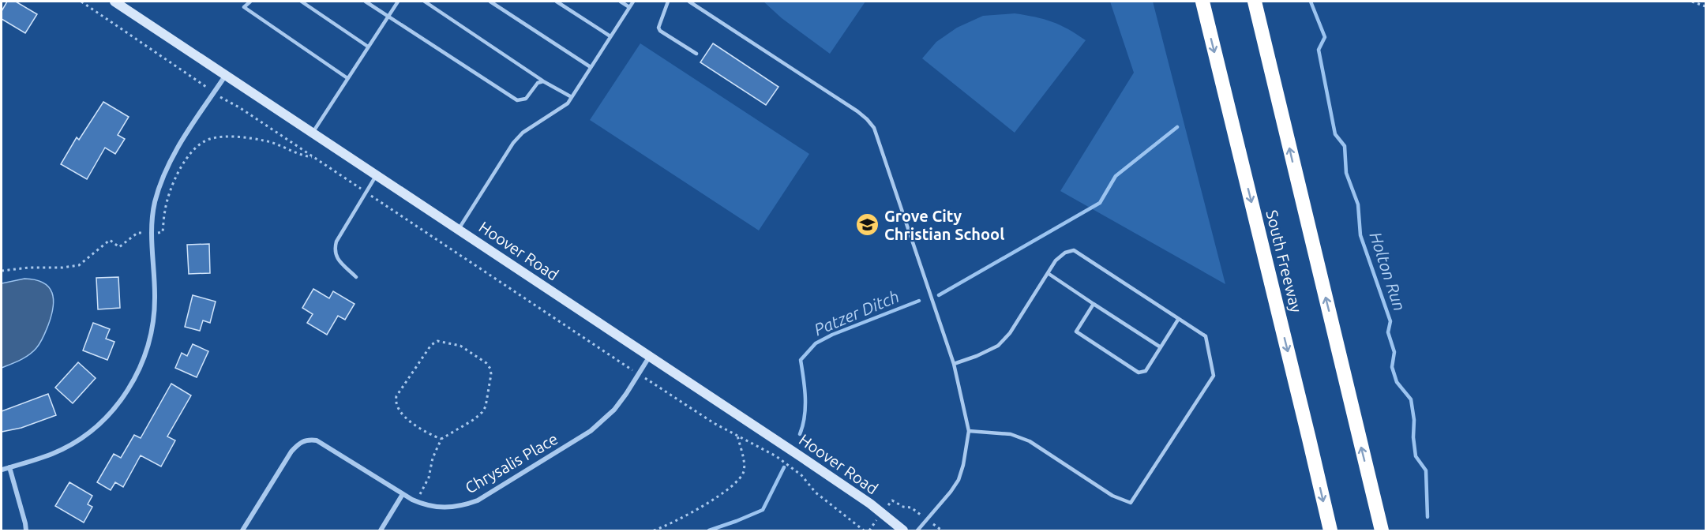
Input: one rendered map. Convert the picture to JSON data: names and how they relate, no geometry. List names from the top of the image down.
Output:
{
  "streets": {
    "highway": ["South Freeway"],
    "main road": ["Hoover Road"],
    "street": ["Chrysalis Place"]
  },
  "crossings": [
    ["Hoover Road", "Chrysalis Place"]
  ],
  "water": ["Holton Run", "Patzer Ditch"],
  "places": {
    "school or university": ["Grove City Christian School"]
  }
}
